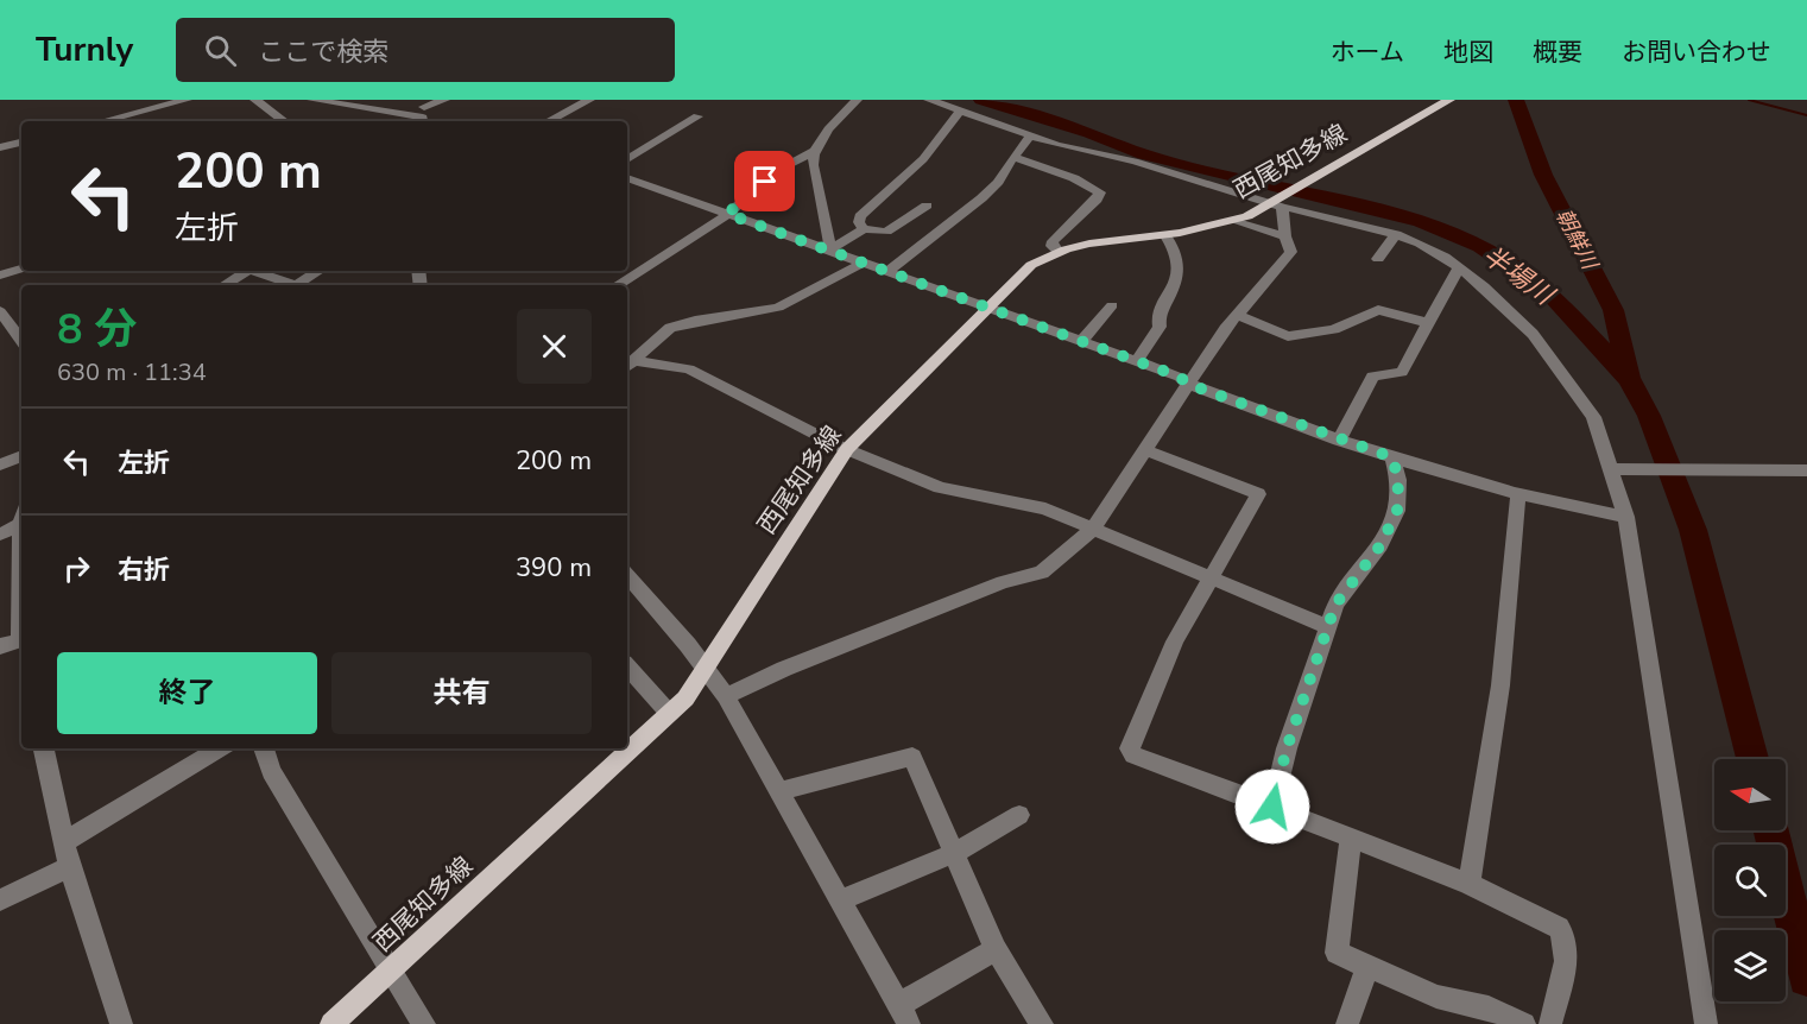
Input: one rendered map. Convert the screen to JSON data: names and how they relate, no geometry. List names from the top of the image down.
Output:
{
  "streets": {
    "main road": ["西尾知多線"]
  },
  "water": ["朝鮮川", "半場川"],
  "north": "left",
  "page": {
    "header": "Turnly",
    "search": "ここで検索",
    "nav": [
      "ホーム",
      "地図",
      "概要",
      "お問い合わせ"
    ],
    "turn": ["200 m", "左折"],
    "heading": ["8 分", "630 m · 11:34"],
    "list": [
      {
        "name": "左折",
        "value": "200 m"
      },
      {
        "name": "右折",
        "value": "390 m"
      }
    ],
    "buttons": ["終了", "共有"]
  }
}
